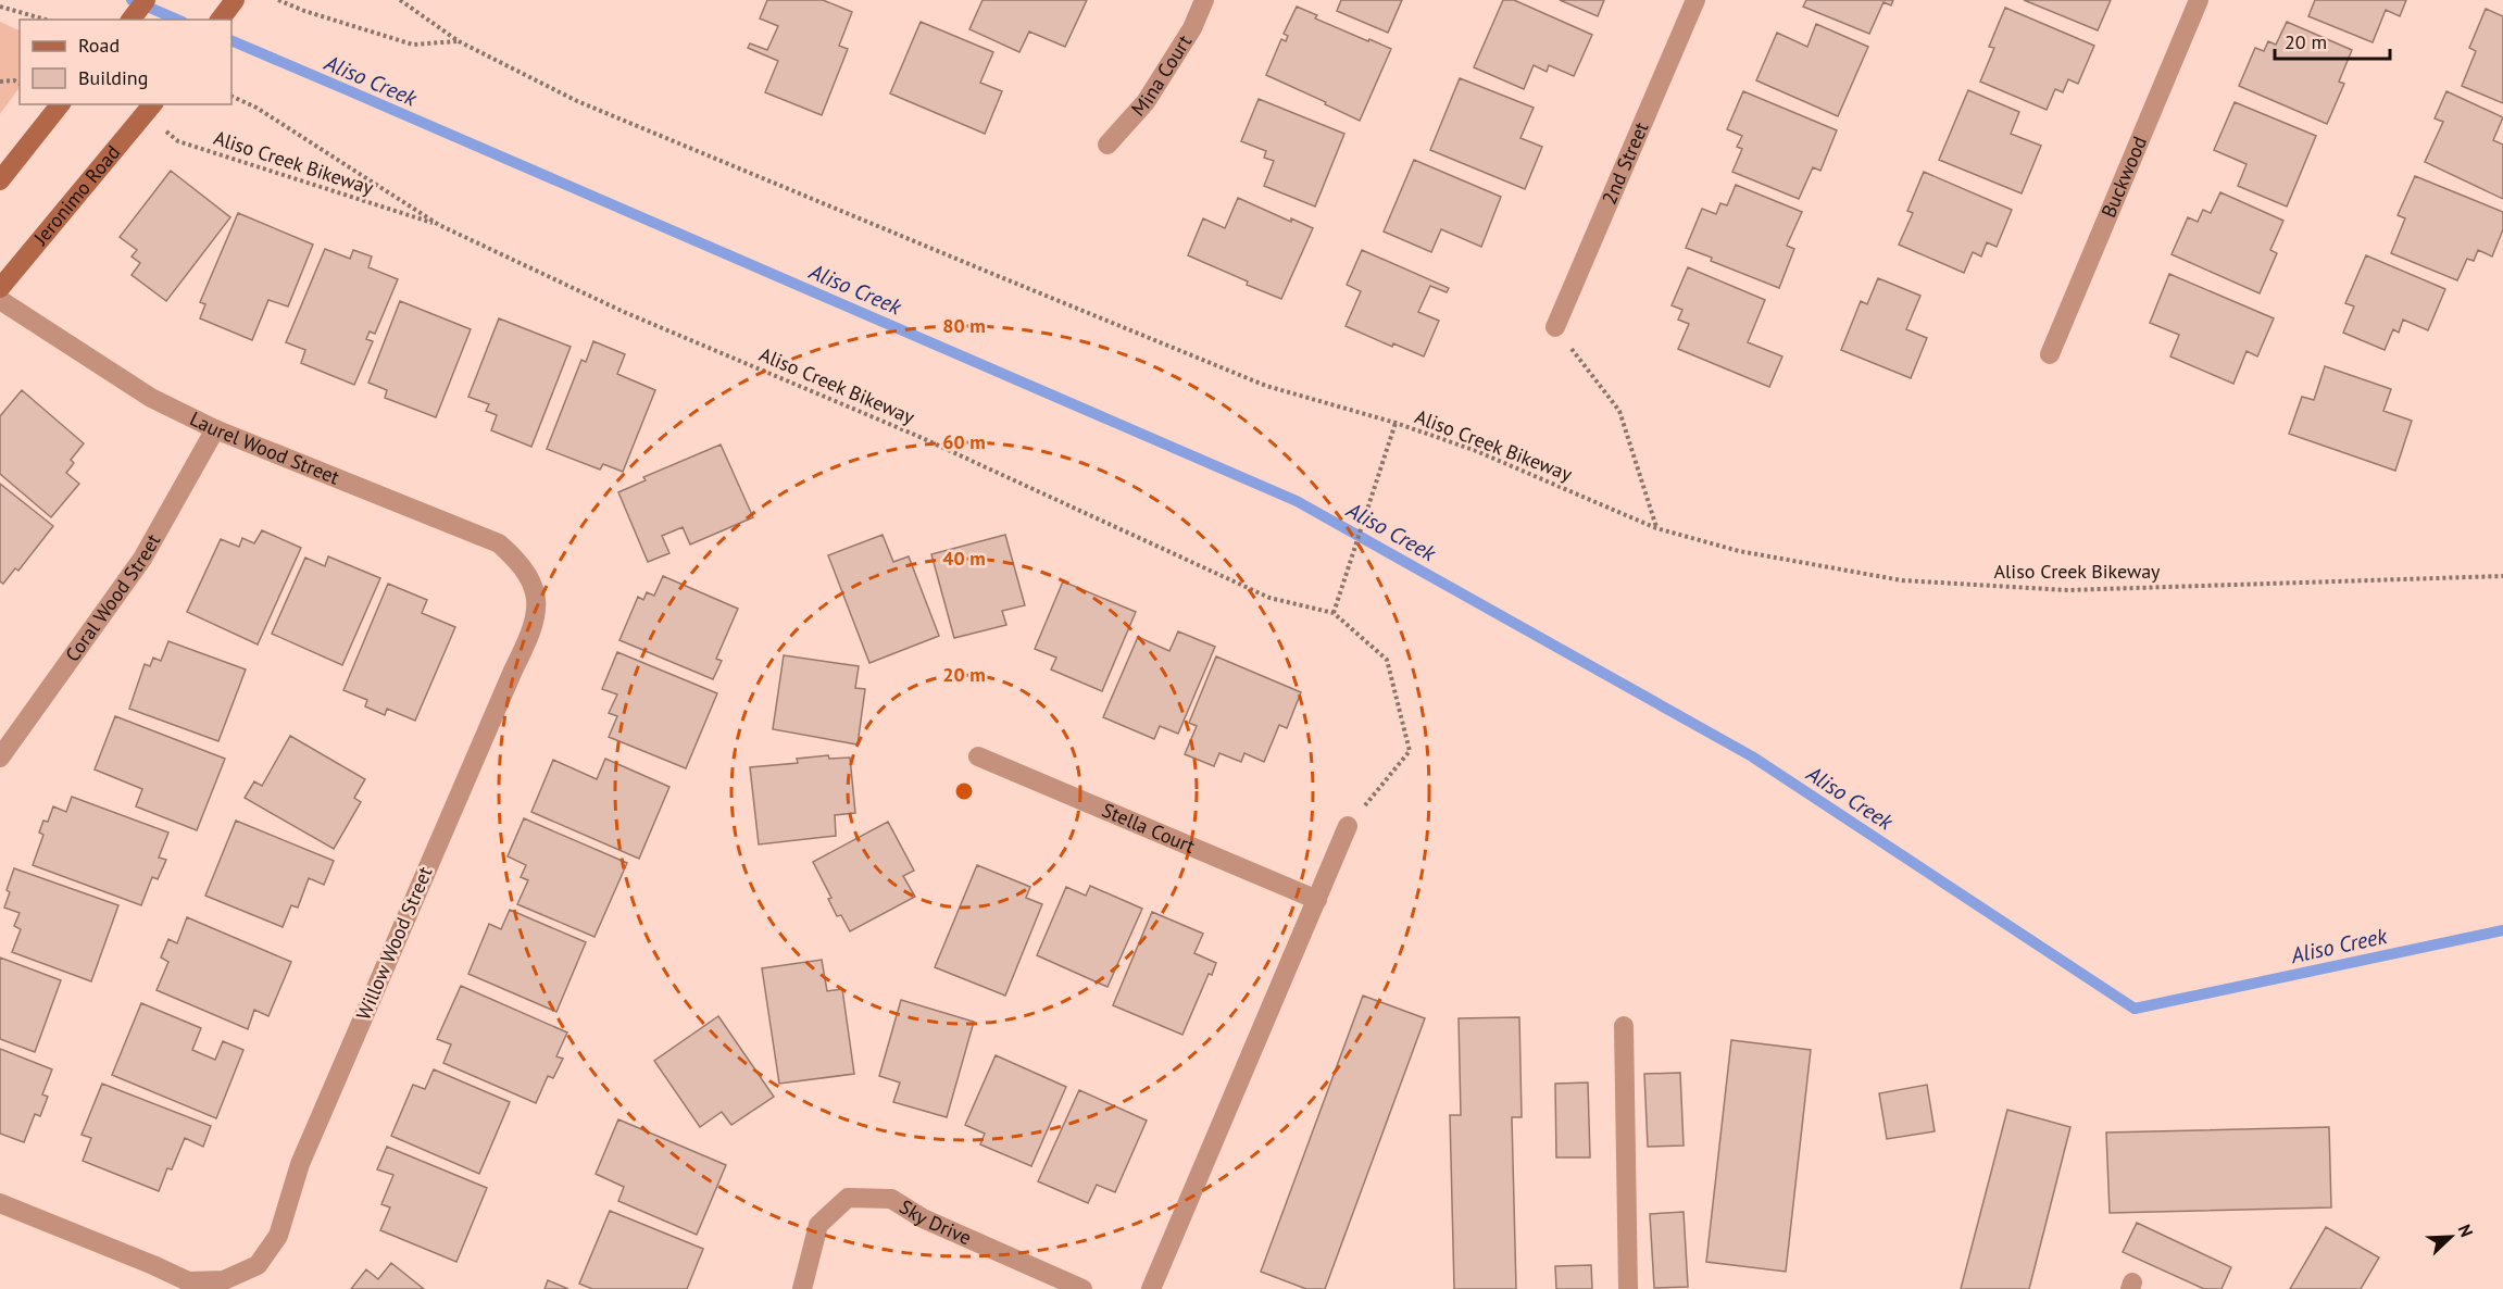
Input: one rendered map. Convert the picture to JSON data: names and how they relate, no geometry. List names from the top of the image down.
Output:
{
  "streets": {
    "main road": ["Jeronimo Road"],
    "street": [
      "Mina Court",
      "2nd Street",
      "Buckwood",
      "Laurel Wood Street",
      "Coral Wood Street",
      "Stella Court",
      "Willow Wood Street",
      "Sky Drive"
    ],
    "path": ["Aliso Creek Bikeway"]
  },
  "crossings": [
    ["Aliso Creek Bikeway", "Jeronimo Road"],
    ["Laurel Wood Street", "Coral Wood Street"],
    ["Laurel Wood Street", "Willow Wood Street"]
  ],
  "water": ["Aliso Creek"],
  "legend": ["Road", "Building"],
  "scale_bar": "20 m",
  "north": "top right",
  "rings": [
    "80 m",
    "60 m",
    "40 m",
    "20 m"
  ]
}
